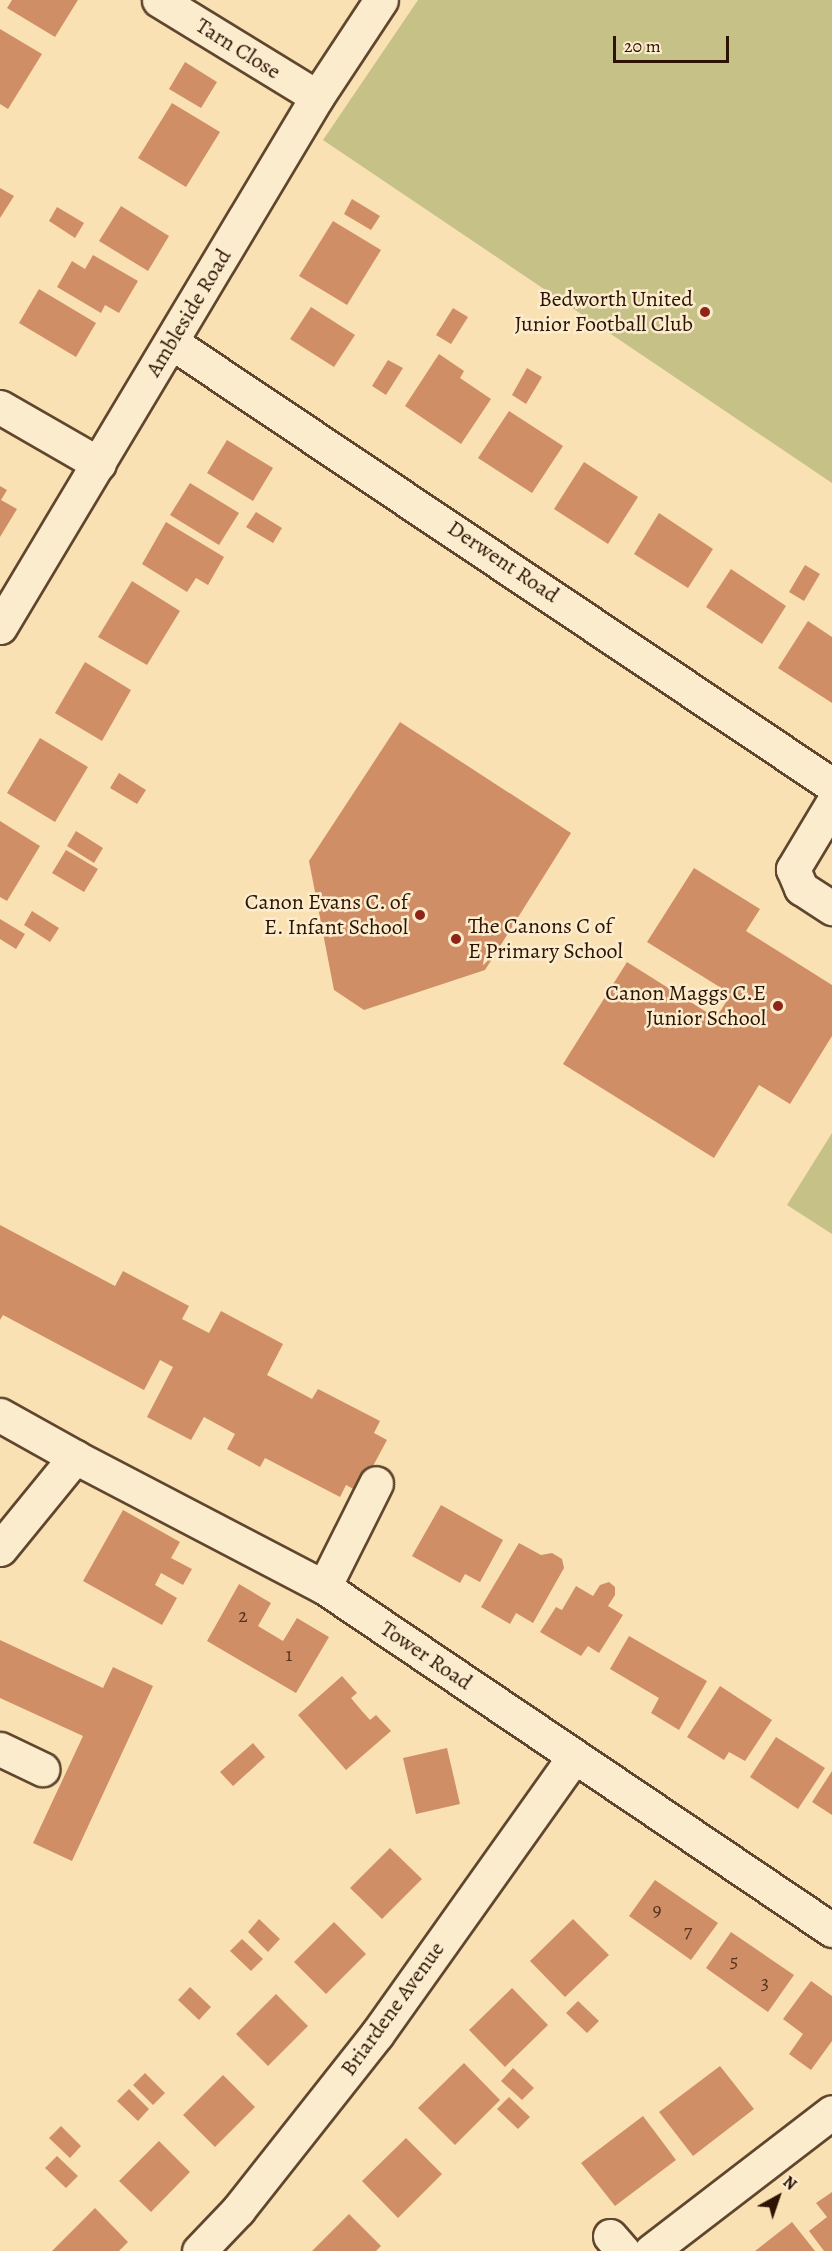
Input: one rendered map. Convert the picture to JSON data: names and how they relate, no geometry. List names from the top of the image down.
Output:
{
  "streets": {
    "street": [
      "Tarn Close",
      "Ambleside Road",
      "Derwent Road",
      "Tower Road",
      "Briardene Avenue"
    ]
  },
  "crossings": [
    ["Tarn Close", "Ambleside Road"],
    ["Ambleside Road", "Derwent Road"],
    ["Tower Road", "Briardene Avenue"]
  ],
  "places": [
    "Bedworth United Junior Football Club",
    "Canon Evans C. of E. Infant School",
    "The Canons C of E Primary School",
    "Canon Maggs C.E Junior School"
  ],
  "house_numbers": [
    "2",
    "1",
    "9",
    "7",
    "5",
    "3"
  ],
  "scale_bar": "20 m",
  "north": "top right"
}
